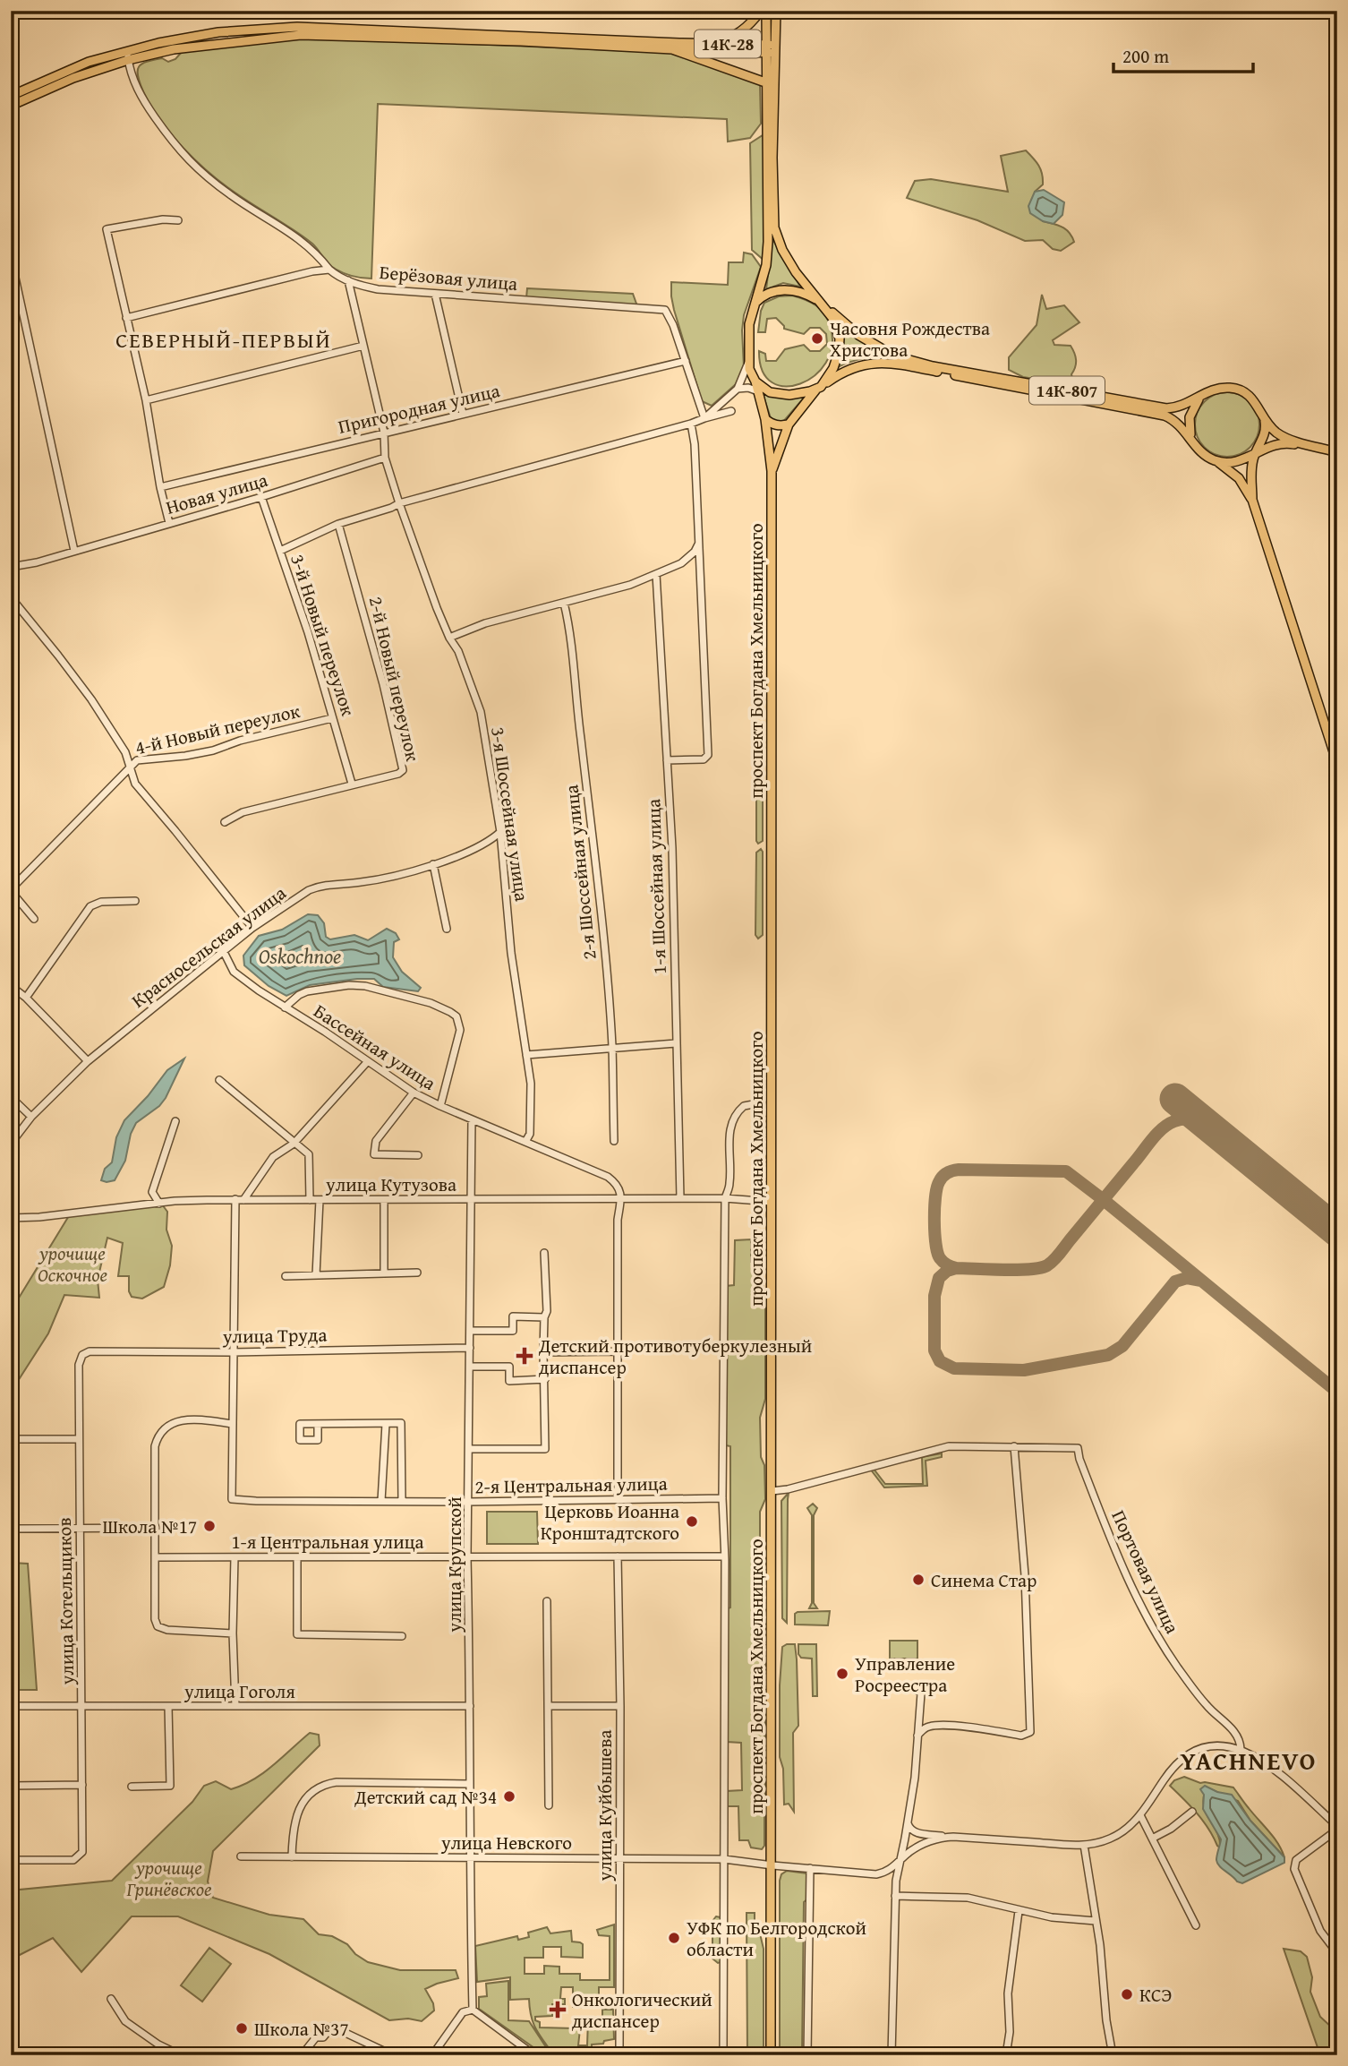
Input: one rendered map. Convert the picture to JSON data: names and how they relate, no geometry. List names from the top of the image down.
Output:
{
  "streets": {
    "main road": ["14К-28", "14К-807", "проспект Богдана Хмельницкого"],
    "street": [
      "Берёзовая улица",
      "Пригородная улица",
      "Новая улица",
      "3-й Новый переулок",
      "2-й Новый переулок",
      "4-й Новый переулок",
      "3-я Шоссейная улица",
      "2-я Шоссейная улица",
      "1-я Шоссейная улица",
      "Красносельская улица",
      "Бассейная улица",
      "улица Кутузова",
      "улица Труда",
      "2-я Центральная улица",
      "1-я Центральная улица",
      "улица Крупской",
      "Портовая улица",
      "улица Котельщиков",
      "улица Гоголя",
      "улица Куйбышева",
      "улица Невского"
    ]
  },
  "crossings": [
    ["14К-28", "Берёзовая улица"],
    ["14К-28", "14К-807"],
    ["14К-28", "проспект Богдана Хмельницкого"],
    ["Берёзовая улица", "Пригородная улица"],
    ["14К-807", "проспект Богдана Хмельницкого"],
    ["Новая улица", "3-й Новый переулок"],
    ["3-й Новый переулок", "2-й Новый переулок"],
    ["3-й Новый переулок", "4-й Новый переулок"],
    ["проспект Богдана Хмельницкого", "улица Кутузова"],
    ["проспект Богдана Хмельницкого", "улица Невского"],
    ["3-я Шоссейная улица", "Красносельская улица"],
    ["3-я Шоссейная улица", "Бассейная улица"],
    ["1-я Шоссейная улица", "улица Кутузова"],
    ["Красносельская улица", "Бассейная улица"],
    ["Бассейная улица", "улица Кутузова"],
    ["Бассейная улица", "улица Крупской"],
    ["улица Кутузова", "улица Крупской"],
    ["улица Труда", "улица Крупской"],
    ["улица Труда", "улица Котельщиков"],
    ["2-я Центральная улица", "улица Крупской"],
    ["1-я Центральная улица", "улица Крупской"],
    ["1-я Центральная улица", "улица Куйбышева"],
    ["улица Крупской", "улица Гоголя"],
    ["улица Крупской", "улица Невского"],
    ["улица Котельщиков", "улица Гоголя"],
    ["улица Куйбышева", "улица Невского"]
  ],
  "districts": ["СЕВЕРНЫЙ-ПЕРВЫЙ", "YACHNEVO"],
  "water": ["Oskochnoe"],
  "parks": ["урочище Оскочное", "урочище Гринёвское"],
  "places": {
    "other": [
      "Часовня Рождества Христова",
      "Церковь Иоанна Кронштадтского",
      "Школа №17",
      "Синема Стар",
      "Управление Росреестра",
      "Детский сад №34",
      "УФК по Белгородской области",
      "КСЭ",
      "Школа №37"
    ],
    "health": ["Детский противотуберкулезный диспансер", "Онкологический диспансер"]
  },
  "scale_bar": "200 m"
}
